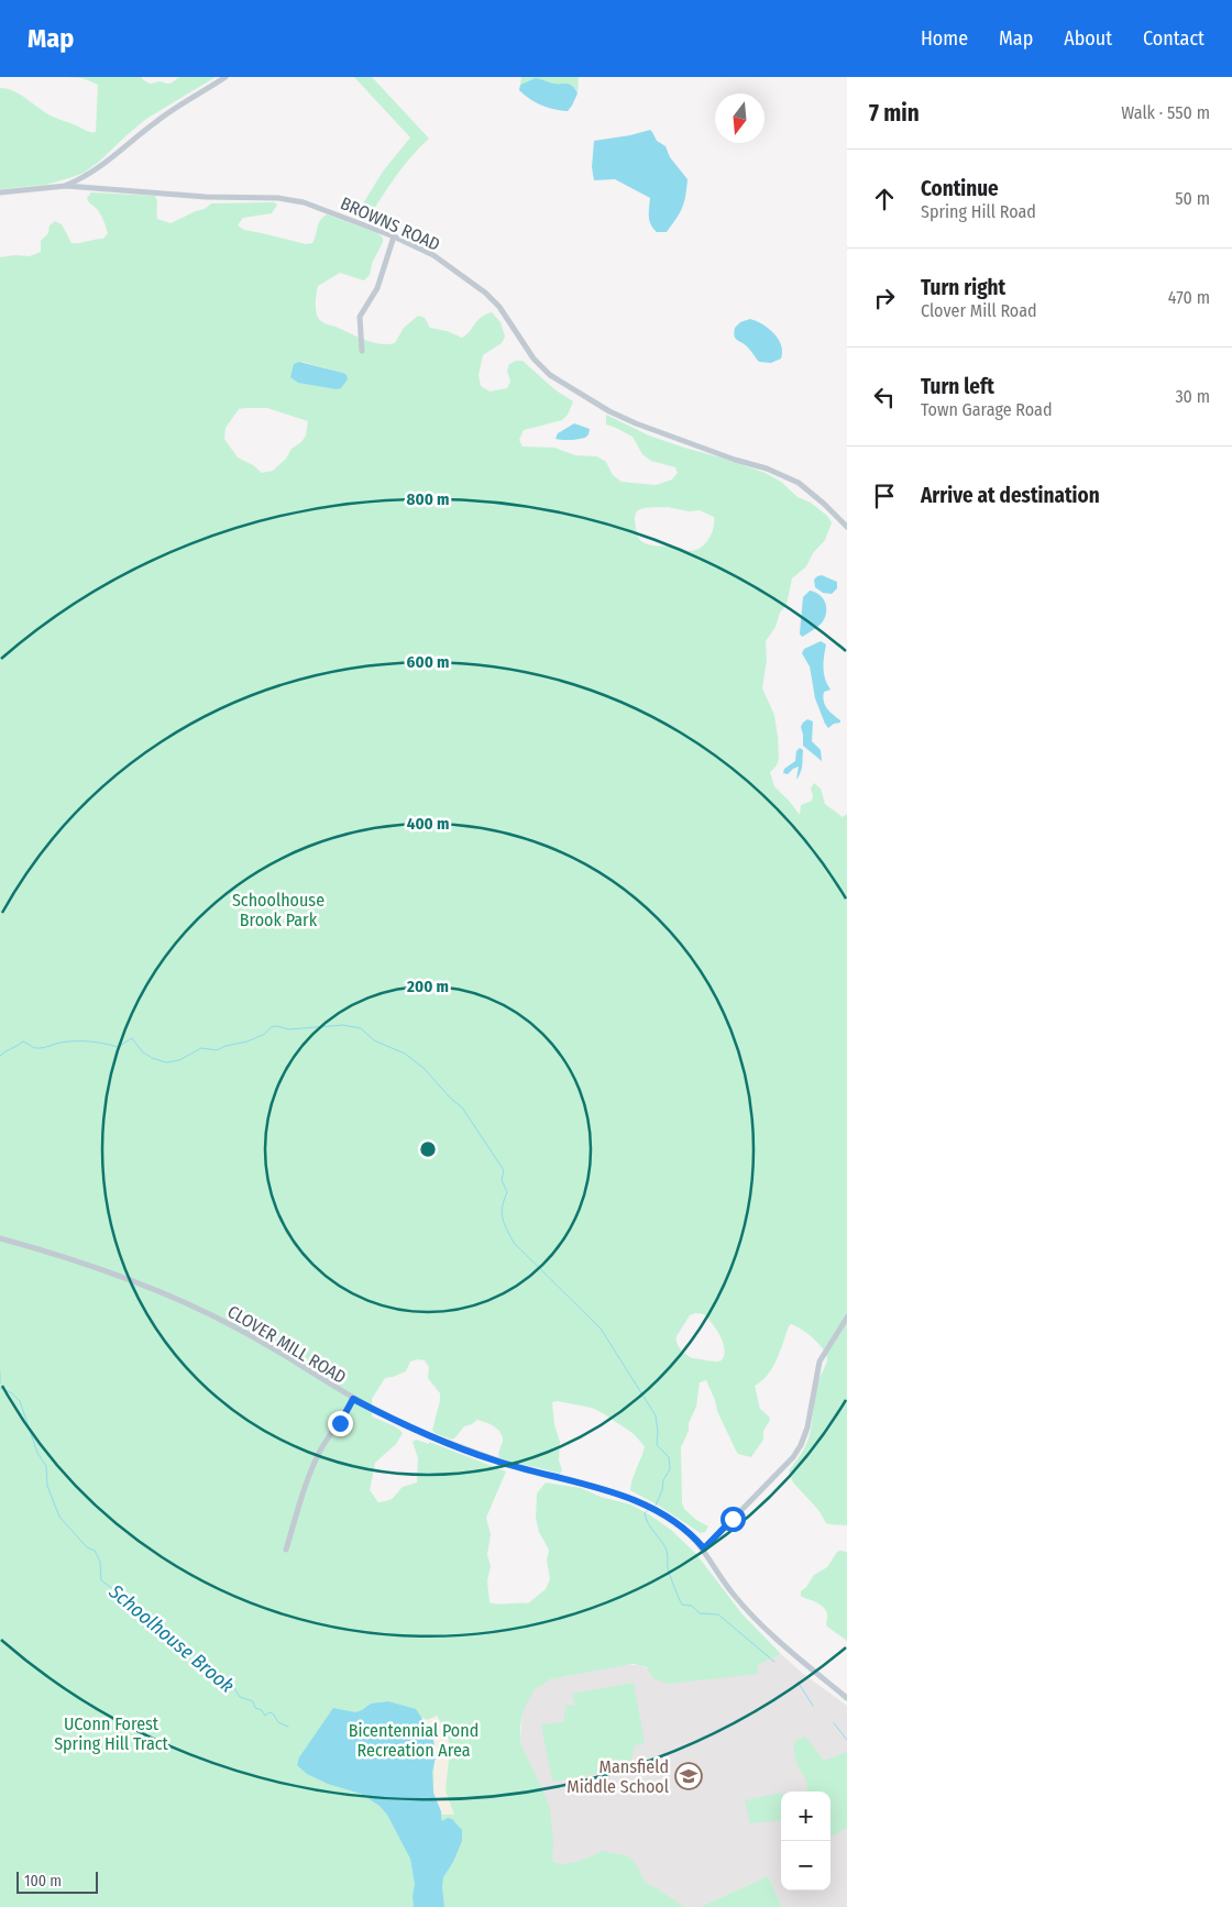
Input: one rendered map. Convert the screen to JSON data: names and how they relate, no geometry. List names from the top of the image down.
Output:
{
  "streets": {
    "street": ["BROWNS ROAD", "CLOVER MILL ROAD"]
  },
  "water": ["Schoolhouse Brook"],
  "parks": ["Schoolhouse Brook Park", "UConn Forest Spring Hill Tract", "Bicentennial Pond Recreation Area"],
  "places": {
    "school or university": ["Mansfield Middle School"]
  },
  "scale_bar": "100 m",
  "north": "bottom",
  "page": {
    "header": "Map",
    "nav": [
      "Home",
      "Map",
      "About",
      "Contact"
    ],
    "heading": ["7 min", "Walk · 550 m"],
    "list": [
      ["Continue", "Spring Hill Road", "50 m"],
      ["Turn right", "Clover Mill Road", "470 m"],
      ["Turn left", "Town Garage Road", "30 m"],
      "Arrive at destination"
    ],
    "map_buttons": ["+", "−"],
    "scale": "100 m"
  },
  "rings": [
    "800 m",
    "600 m",
    "400 m",
    "200 m"
  ]
}
